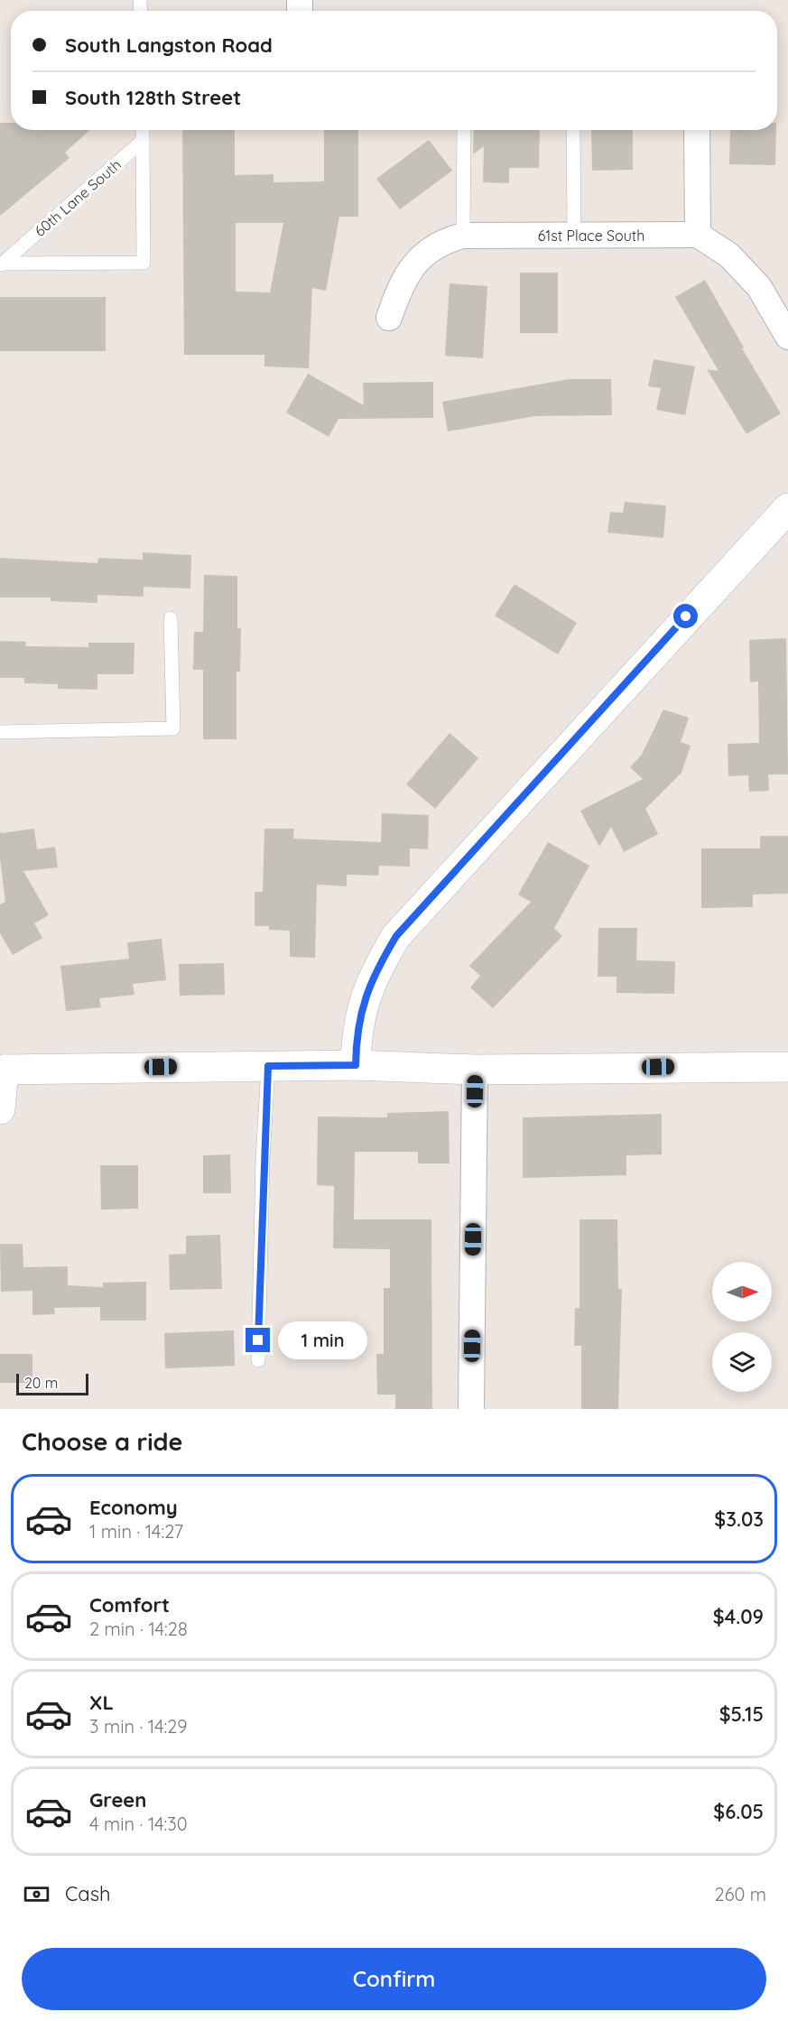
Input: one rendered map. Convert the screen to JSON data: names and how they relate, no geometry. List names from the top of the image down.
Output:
{
  "streets": {
    "street": ["61st Place South"],
    "lane": ["60th Lane South"]
  },
  "scale_bar": "20 m",
  "north": "right",
  "page": {
    "banner": ["South Langston Road", "South 128th Street"],
    "bubble": "1 min",
    "scale": "20 m",
    "heading": "Choose a ride",
    "list": [
      {
        "name": "Economy",
        "note": "1 min · 14:27",
        "value": "$3.03"
      },
      {
        "name": "Comfort",
        "note": "2 min · 14:28",
        "value": "$4.09"
      },
      {
        "name": "XL",
        "note": "3 min · 14:29",
        "value": "$5.15"
      },
      {
        "name": "Green",
        "note": "4 min · 14:30",
        "value": "$6.05"
      }
    ],
    "pay": ["Cash", "260 m"],
    "buttons": "Confirm"
  }
}
